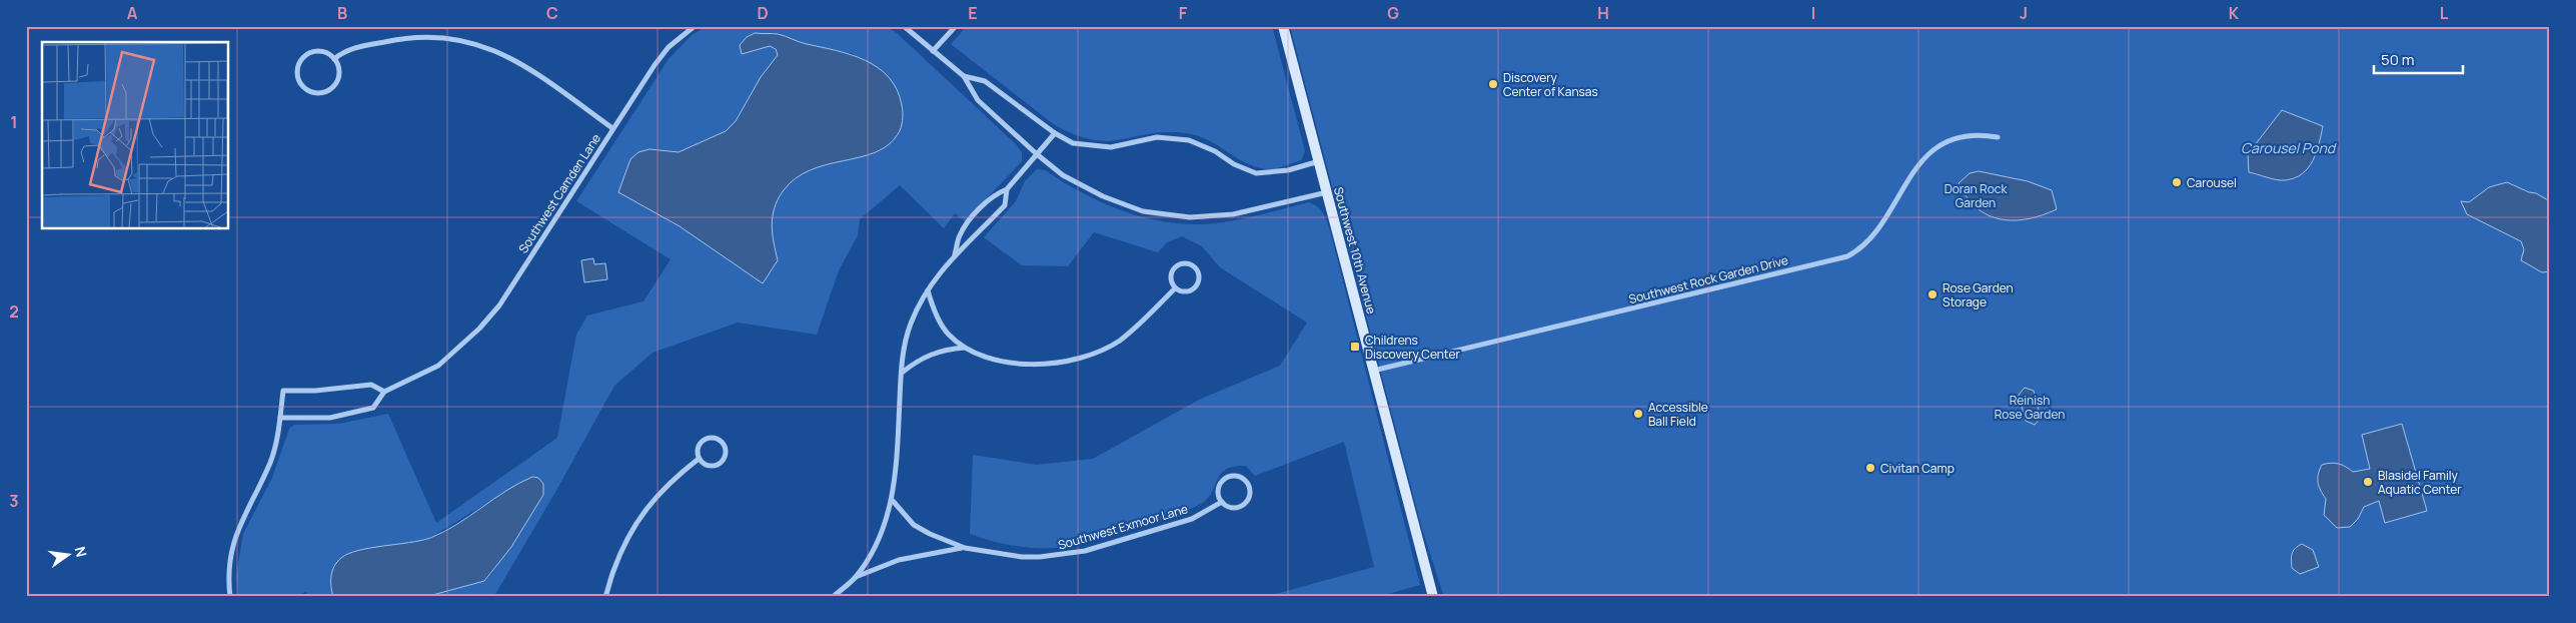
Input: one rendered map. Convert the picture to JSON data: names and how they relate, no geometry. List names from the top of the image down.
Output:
{
  "streets": {
    "main road": ["Southwest 10th Avenue"],
    "street": ["Southwest Camden Lane", "Southwest Rock Garden Drive", "Southwest Exmoor Lane"]
  },
  "crossings": [
    ["Southwest 10th Avenue", "Southwest Rock Garden Drive"]
  ],
  "water": ["Carousel Pond"],
  "parks": ["Doran Rock Garden", "Reinish Rose Garden"],
  "places": {
    "other": [
      "Discovery Center of Kansas",
      "Carousel",
      "Rose Garden Storage",
      "Accessible Ball Field",
      "Civitan Camp",
      "Blasidel Family Aquatic Center"
    ],
    "transit": ["Childrens Discovery Center"]
  },
  "scale_bar": "50 m",
  "north": "right",
  "grid": {
    "columns": [
      "A",
      "B",
      "C",
      "D",
      "E",
      "F",
      "G",
      "H",
      "I",
      "J",
      "K",
      "L"
    ],
    "rows": ["1", "2", "3"]
  }
}
